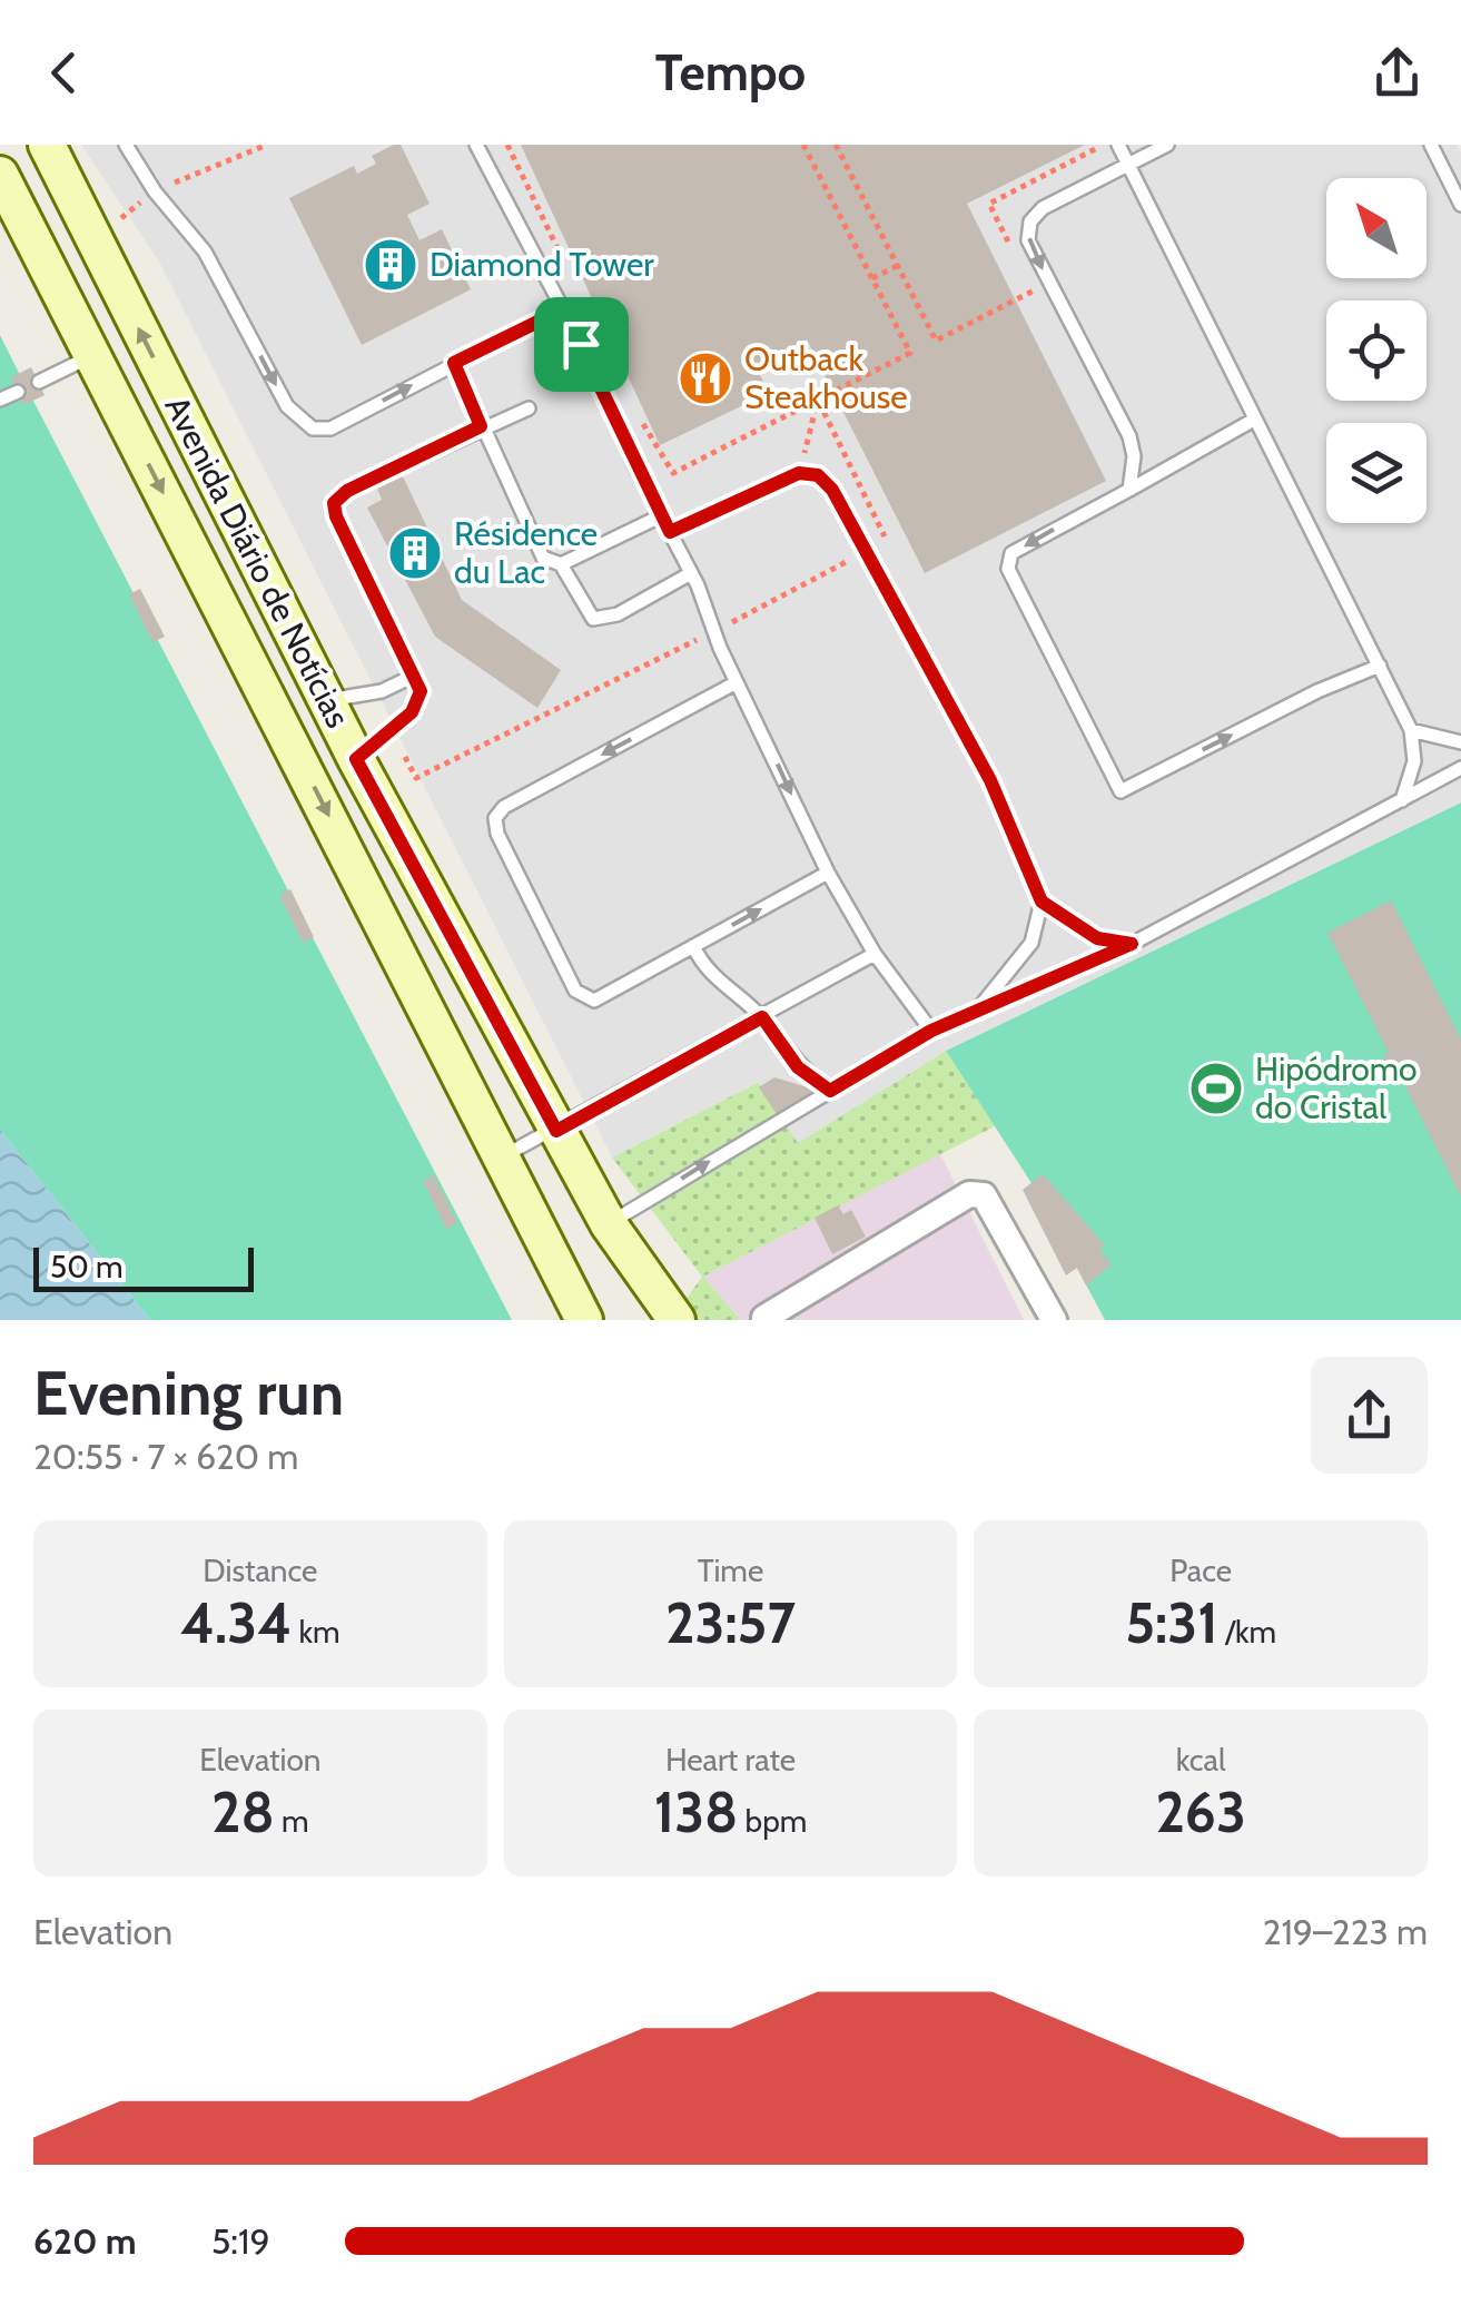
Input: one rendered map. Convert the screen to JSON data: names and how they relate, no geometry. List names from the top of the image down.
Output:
{
  "streets": {
    "main road": ["Avenida Diário de Notícias"]
  },
  "places": {
    "building": ["Diamond Tower", "Résidence du Lac"],
    "restaurant": ["Outback Steakhouse"],
    "sports": ["Hipódromo do Cristal"]
  },
  "scale_bar": "50 m",
  "north": "top left",
  "page": {
    "header": "Tempo",
    "scale": "50 m",
    "heading": ["Evening run", "20:55 · 7 × 620 m"],
    "stats": [
      ["Distance", "4.34 km"],
      ["Time", "23:57"],
      ["Pace", "5:31 /km"],
      ["Elevation", "28 m"],
      ["Heart rate", "138 bpm"],
      ["kcal", "263"]
    ],
    "chart": ["Elevation", "219–223 m"],
    "list": [
      {
        "name": "620 m",
        "note": "5:19"
      }
    ]
  }
}
